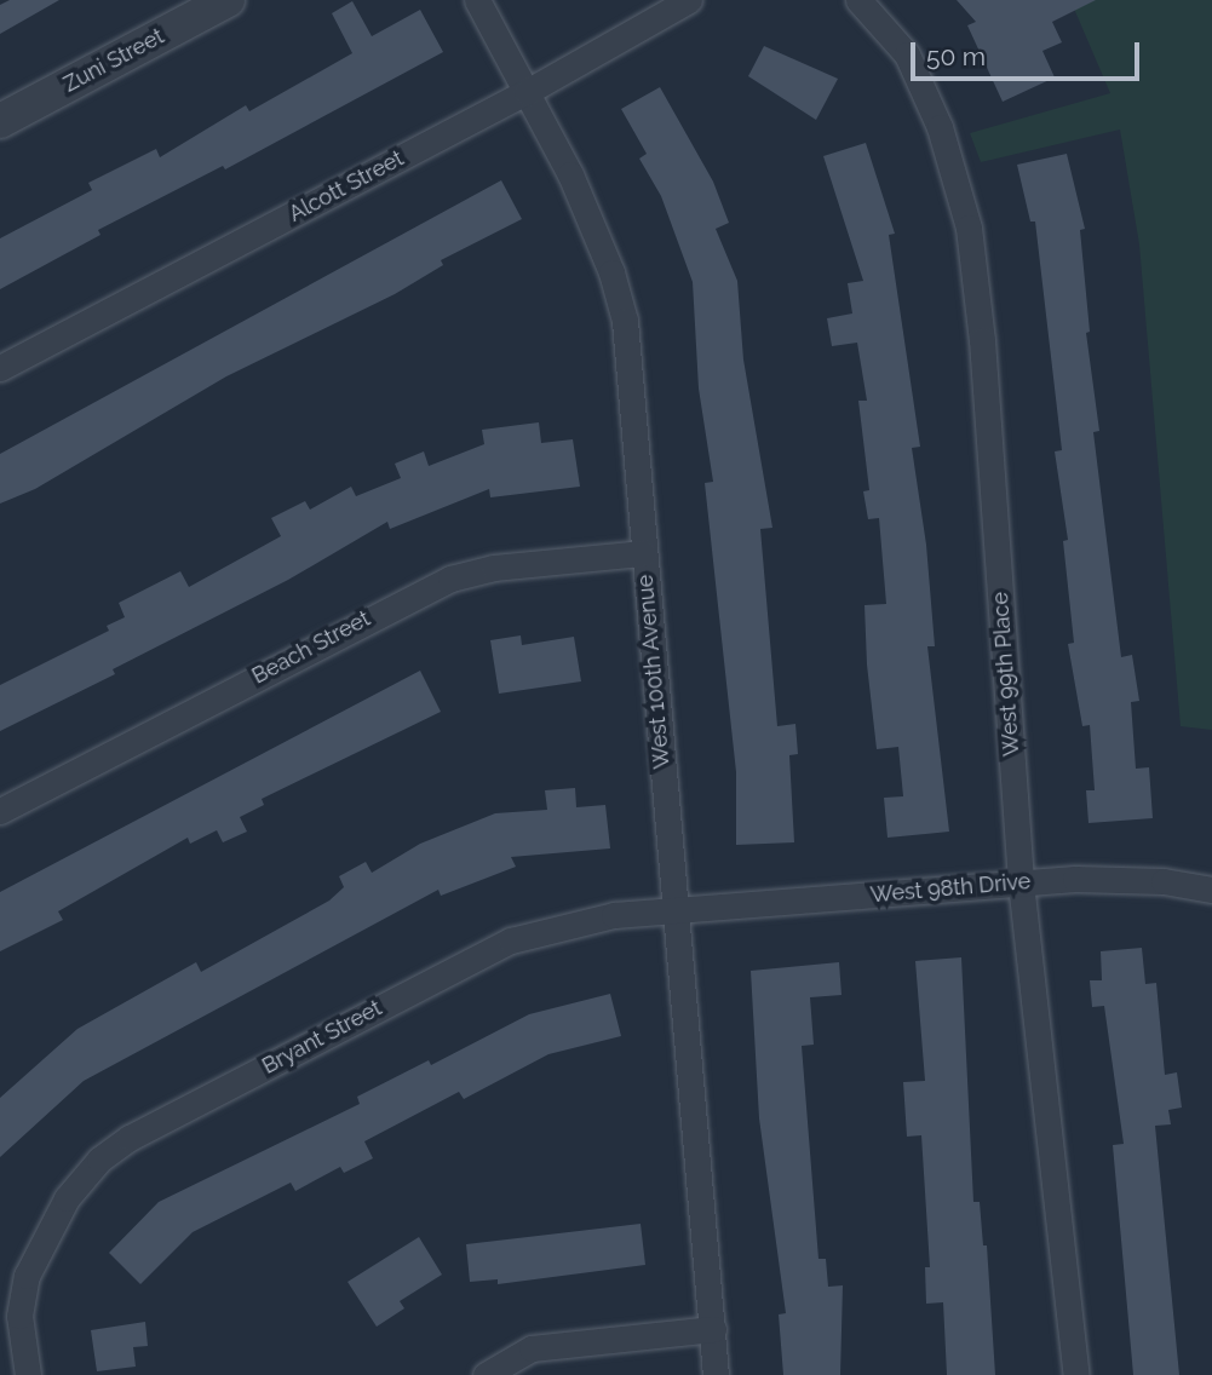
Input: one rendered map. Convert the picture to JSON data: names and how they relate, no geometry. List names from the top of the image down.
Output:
{
  "streets": {
    "street": [
      "Zuni Street",
      "Alcott Street",
      "Beach Street",
      "West 100th Avenue",
      "West 99th Place",
      "West 98th Drive",
      "Bryant Street"
    ]
  },
  "crossings": [
    ["Alcott Street", "West 100th Avenue"],
    ["Beach Street", "West 100th Avenue"],
    ["West 100th Avenue", "West 98th Drive"],
    ["West 100th Avenue", "Bryant Street"],
    ["West 99th Place", "West 98th Drive"],
    ["West 98th Drive", "Bryant Street"]
  ],
  "scale_bar": "50 m"
}
